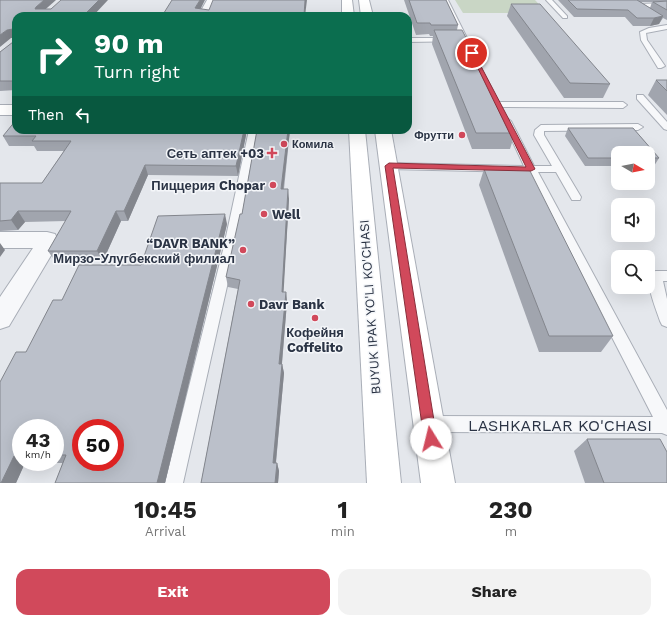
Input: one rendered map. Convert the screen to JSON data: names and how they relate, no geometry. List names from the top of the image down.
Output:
{
  "streets": {
    "main road": ["BUYUK IPAK YO'LI KO'CHASI"],
    "lane": ["LASHKARLAR KO'CHASI"]
  },
  "places": {
    "other": [
      "Фрутти",
      "Комила",
      "Пиццерия Chopar",
      "Well",
      "“DAVR BANK” Мирзо-Улугбекский филиал",
      "Davr Bank",
      "Кофейня Coffelito"
    ],
    "health": ["Сеть аптек +03"]
  },
  "north": "right",
  "page": {
    "turn": ["90 m", "Turn right"],
    "then": "Then",
    "speed": "43 km/h",
    "limit": "50",
    "eta": [
      "10:45",
      "Arrival",
      "1",
      "min",
      "230",
      "m"
    ],
    "buttons": ["Exit", "Share"]
  }
}
